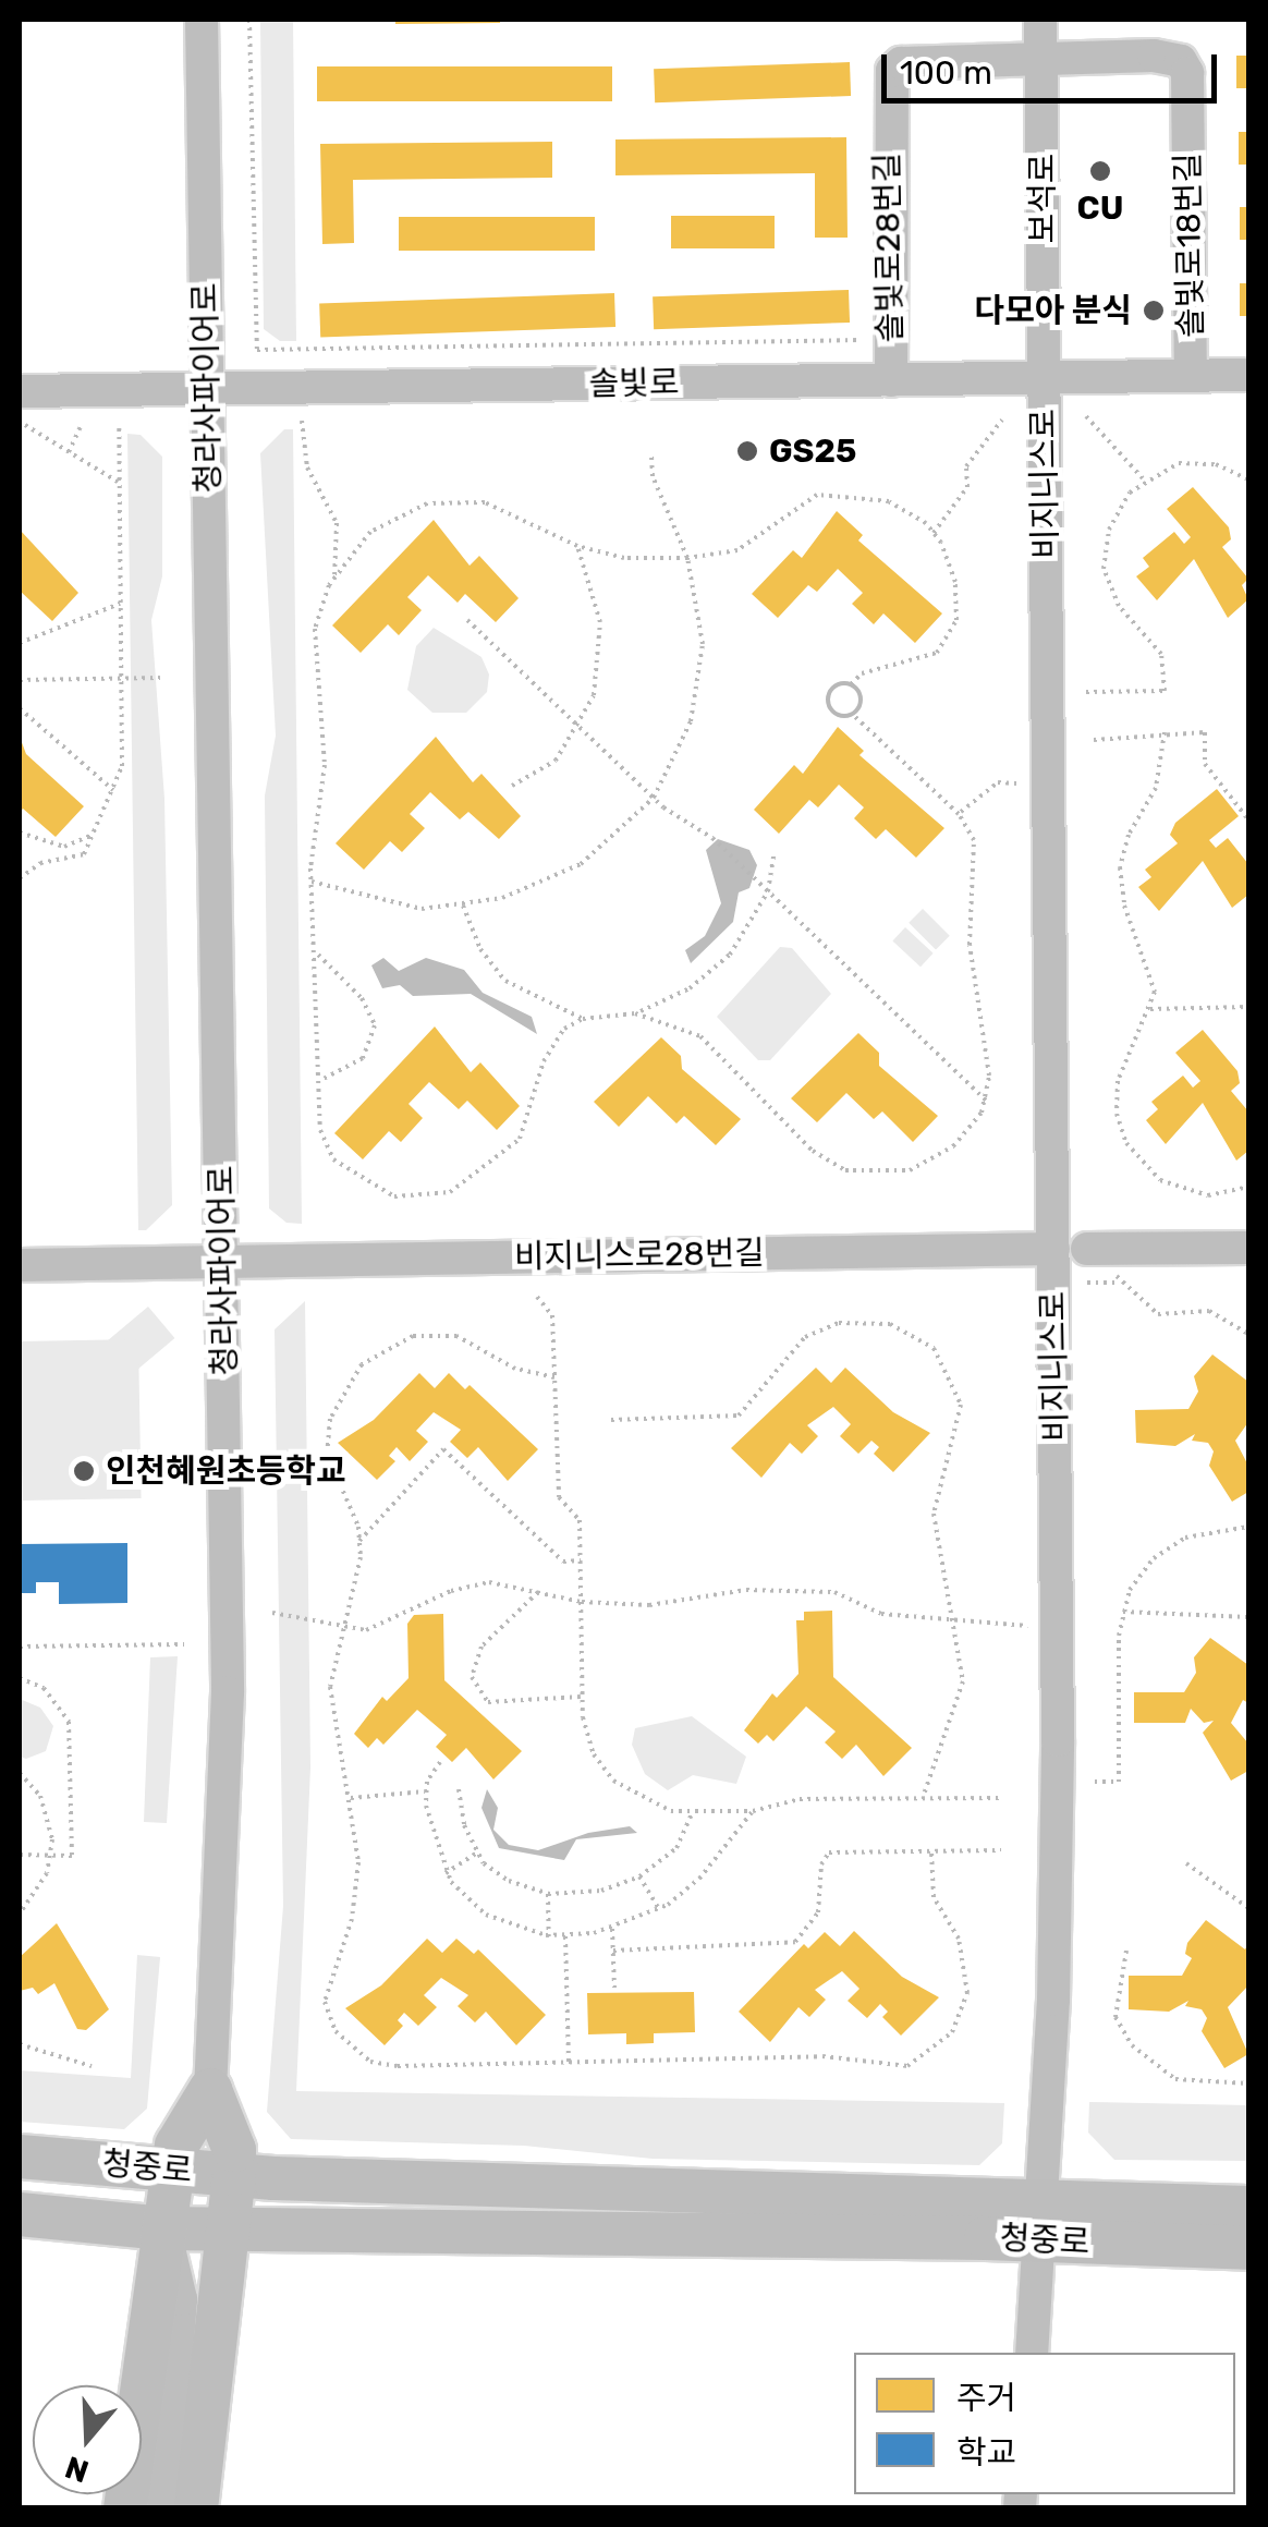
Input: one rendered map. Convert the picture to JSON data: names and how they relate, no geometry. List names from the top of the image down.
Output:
{
  "streets": {
    "main road": ["청라사파이어로", "청중로"],
    "street": [
      "보석로",
      "솔빛로18번길",
      "솔빛로28번길",
      "솔빛로",
      "비지니스로",
      "비지니스로28번길"
    ]
  },
  "crossings": [
    ["보석로", "솔빛로18번길"],
    ["보석로", "솔빛로28번길"],
    ["보석로", "솔빛로"],
    ["보석로", "비지니스로"],
    ["솔빛로18번길", "솔빛로28번길"],
    ["솔빛로18번길", "솔빛로"],
    ["솔빛로28번길", "솔빛로"],
    ["솔빛로", "청라사파이어로"],
    ["솔빛로", "비지니스로"],
    ["청라사파이어로", "비지니스로28번길"],
    ["청라사파이어로", "청중로"],
    ["비지니스로", "비지니스로28번길"],
    ["비지니스로", "청중로"]
  ],
  "places": [
    "CU",
    "다모아 분식",
    "GS25",
    "인천혜원초등학교"
  ],
  "legend": ["주거", "학교"],
  "scale_bar": "100 m",
  "north": "bottom"
}
